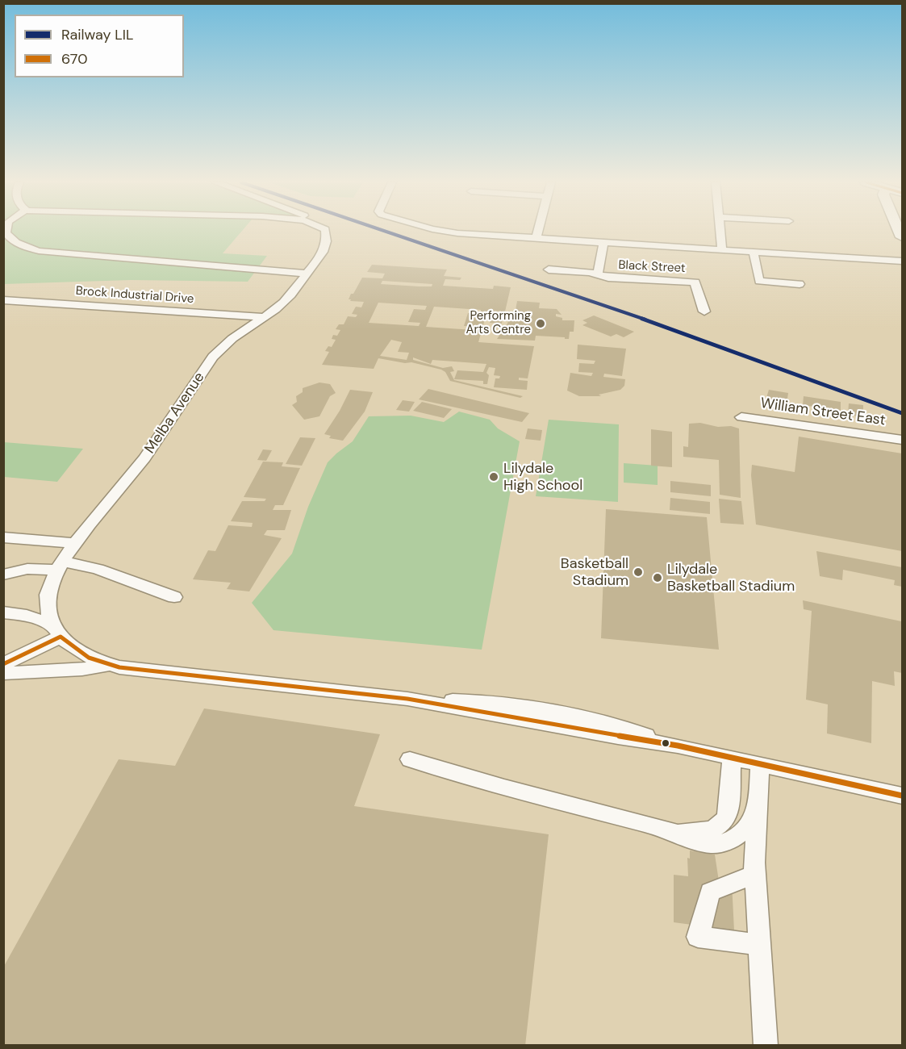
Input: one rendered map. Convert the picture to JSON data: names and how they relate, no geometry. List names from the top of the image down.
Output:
{
  "streets": {
    "street": [
      "Black Street",
      "Brock Industrial Drive",
      "William Street East",
      "Melba Avenue"
    ]
  },
  "crossings": [
    ["Brock Industrial Drive", "Melba Avenue"]
  ],
  "places": [
    "Performing Arts Centre",
    "Lilydale High School",
    "Basketball Stadium",
    "Lilydale Basketball Stadium"
  ],
  "lines": ["rail line LIL", "transit line 670"],
  "legend": ["Railway LIL", "670"]
}
